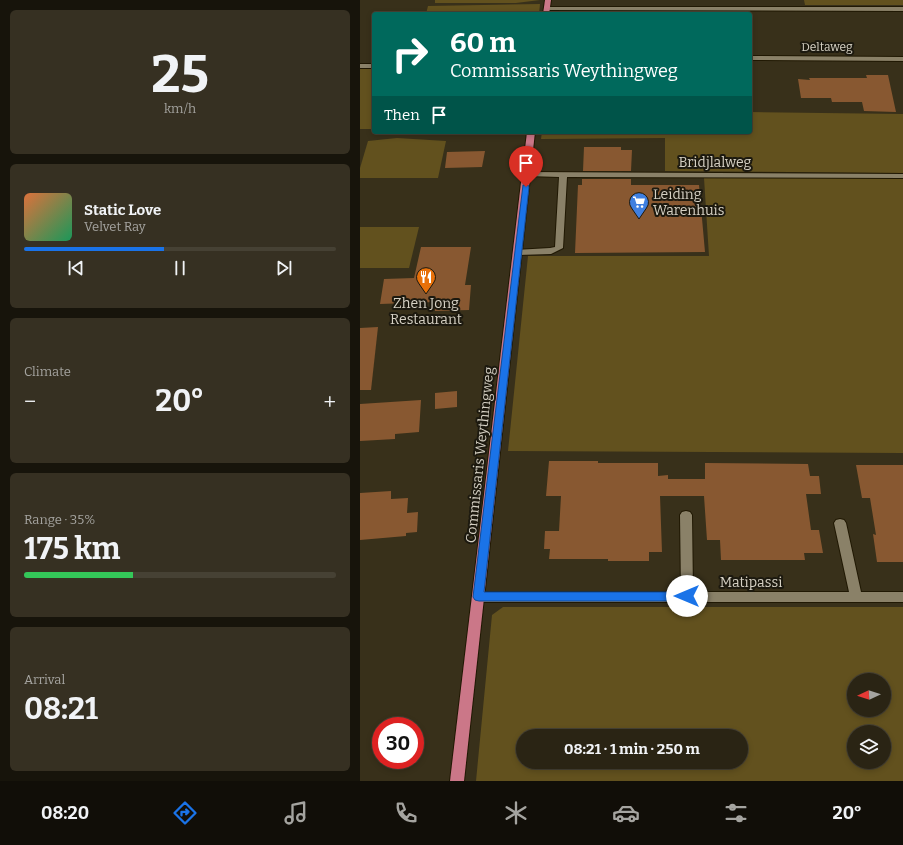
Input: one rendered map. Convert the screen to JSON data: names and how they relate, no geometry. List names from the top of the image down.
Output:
{
  "streets": {
    "main road": ["Commissaris Weythingweg"],
    "street": ["Deltaweg", "Bridjlalweg", "Matipassi"]
  },
  "crossings": [
    ["Bridjlalweg", "Commissaris Weythingweg"],
    ["Commissaris Weythingweg", "Matipassi"]
  ],
  "places": {
    "supermarket": ["Leiding Warenhuis"],
    "restaurant": ["Zhen Jong Restaurant"]
  },
  "north": "left",
  "page": {
    "tile": [
      ["25", "km/h"],
      "Climate",
      ["Range · 35%", "175 km"],
      ["Arrival", "08:21"]
    ],
    "turn": ["60 m", "Commissaris Weythingweg"],
    "then": "Then",
    "song": ["Static Love", "Velvet Ray"],
    "heat": ["−", "20°", "+"],
    "limit": "30",
    "trip": "08:21 · 1 min · 250 m",
    "tabs": ["08:20", "20°"]
  }
}
